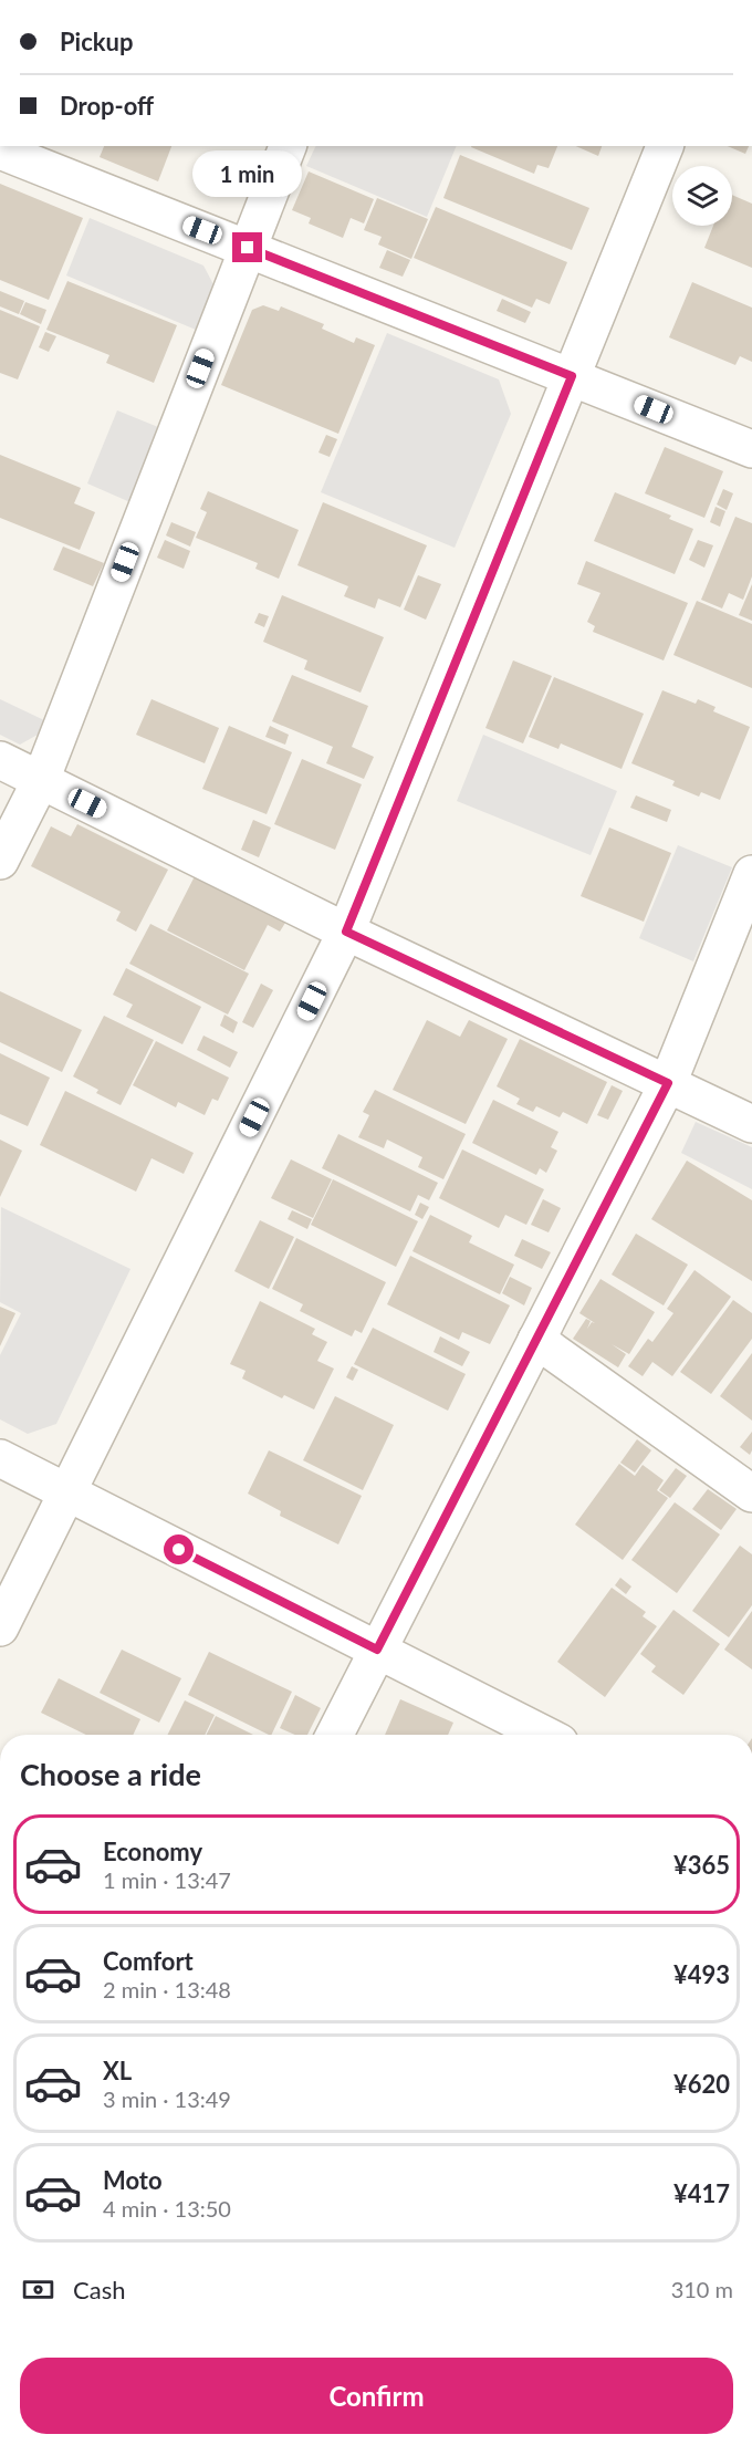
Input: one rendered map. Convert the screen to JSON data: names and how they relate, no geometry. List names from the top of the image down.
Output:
{
  "page": {
    "banner": ["Pickup", "Drop-off"],
    "bubble": "1 min",
    "heading": "Choose a ride",
    "list": [
      {
        "name": "Economy",
        "note": "1 min · 13:47",
        "value": "¥365"
      },
      {
        "name": "Comfort",
        "note": "2 min · 13:48",
        "value": "¥493"
      },
      {
        "name": "XL",
        "note": "3 min · 13:49",
        "value": "¥620"
      },
      {
        "name": "Moto",
        "note": "4 min · 13:50",
        "value": "¥417"
      }
    ],
    "pay": ["Cash", "310 m"],
    "buttons": "Confirm"
  }
}
